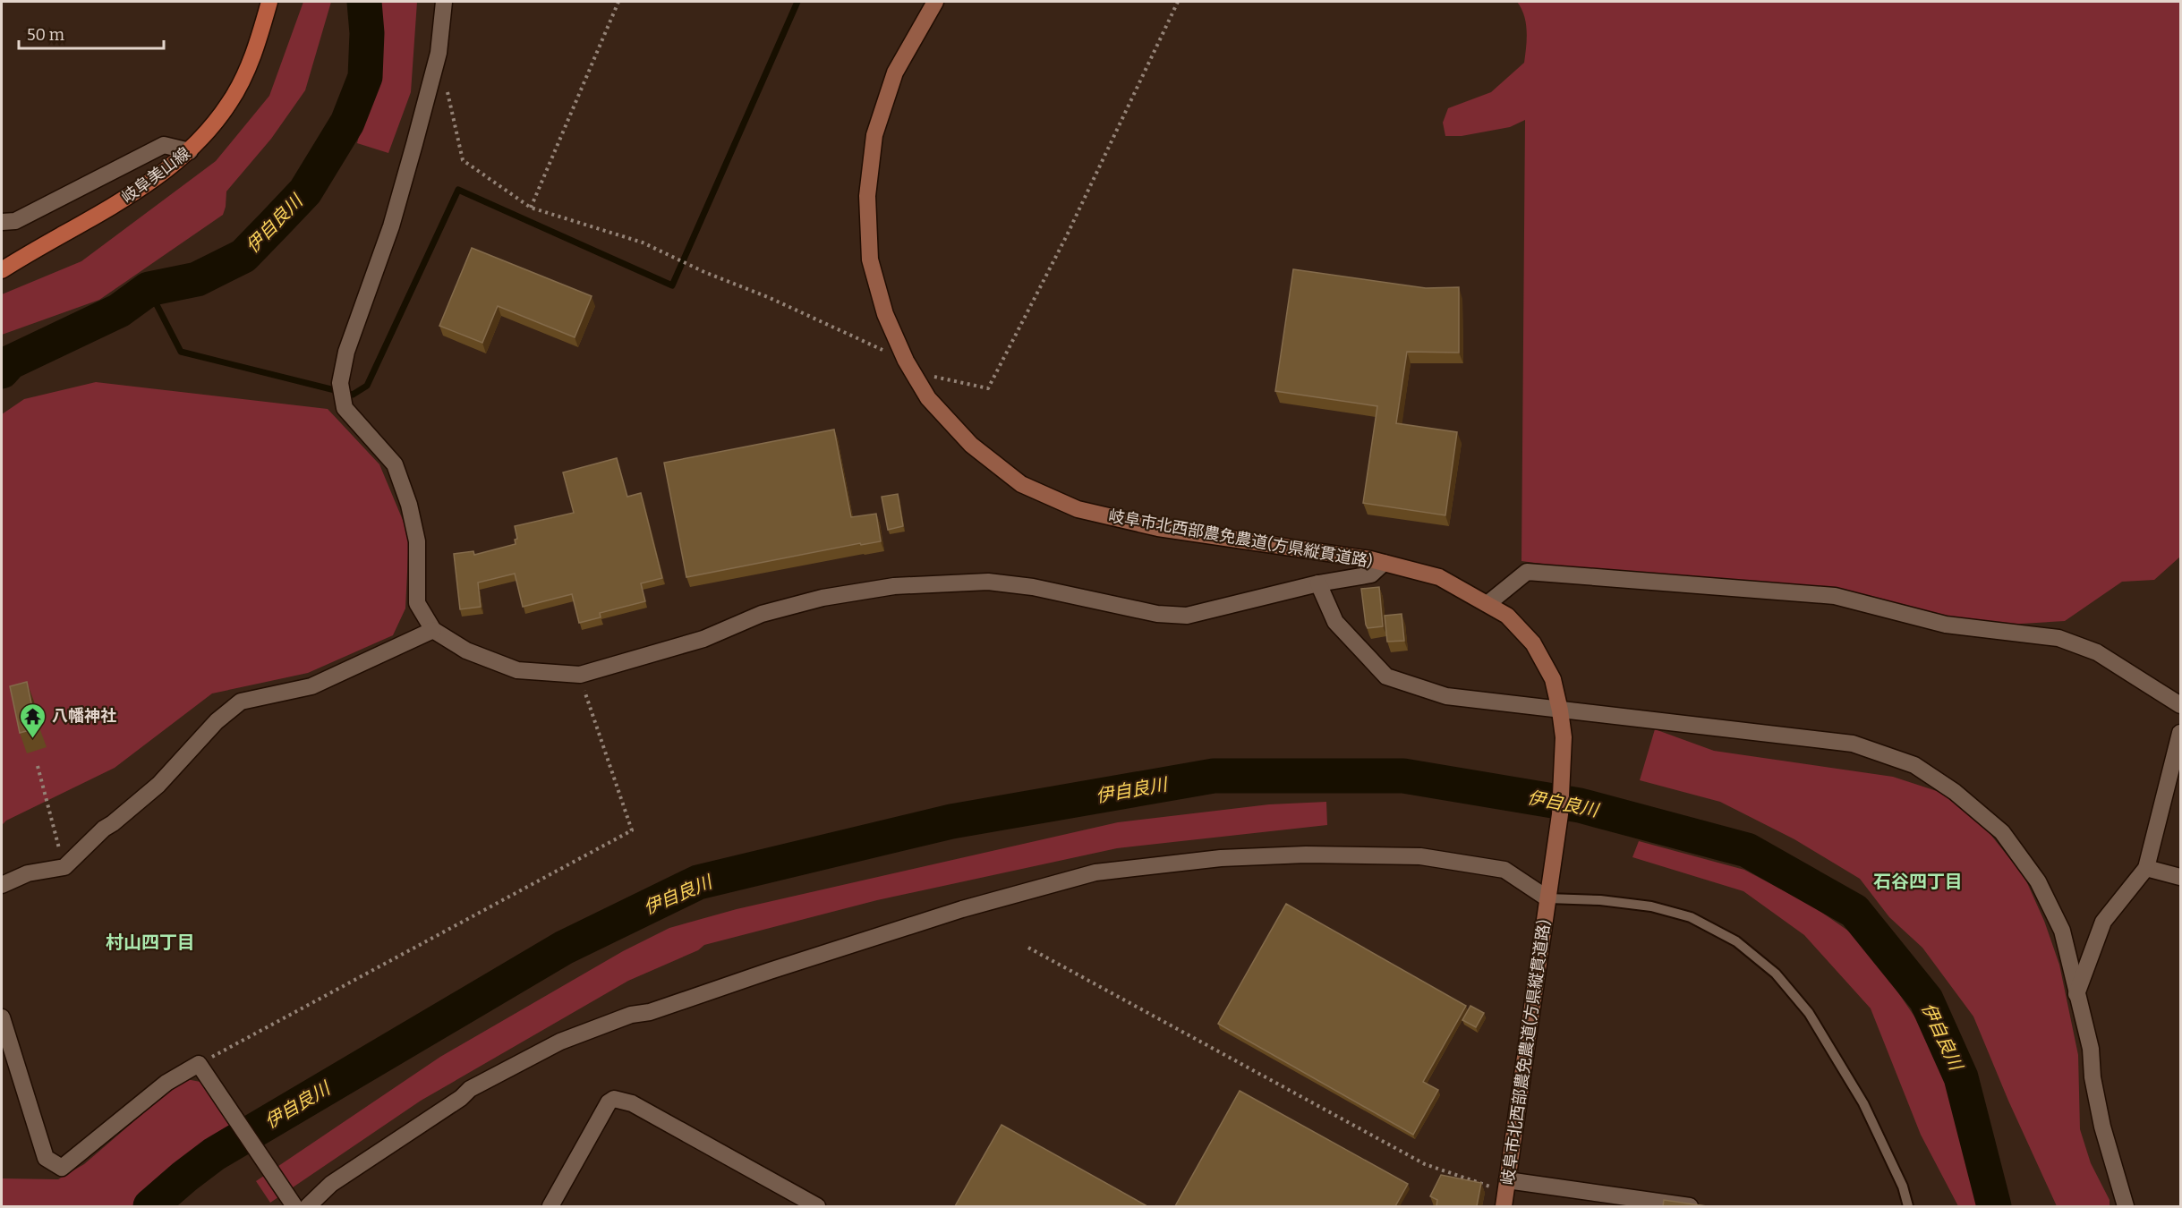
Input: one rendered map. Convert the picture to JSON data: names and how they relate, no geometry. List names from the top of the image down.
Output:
{
  "streets": {
    "main road": ["岐阜美山線"],
    "street": ["岐阜市北西部農免農道(方県縦貫道路)"]
  },
  "districts": ["石谷四丁目", "村山四丁目"],
  "water": ["伊自良川"],
  "places": {
    "temple": ["八幡神社"]
  },
  "scale_bar": "50 m"
}
